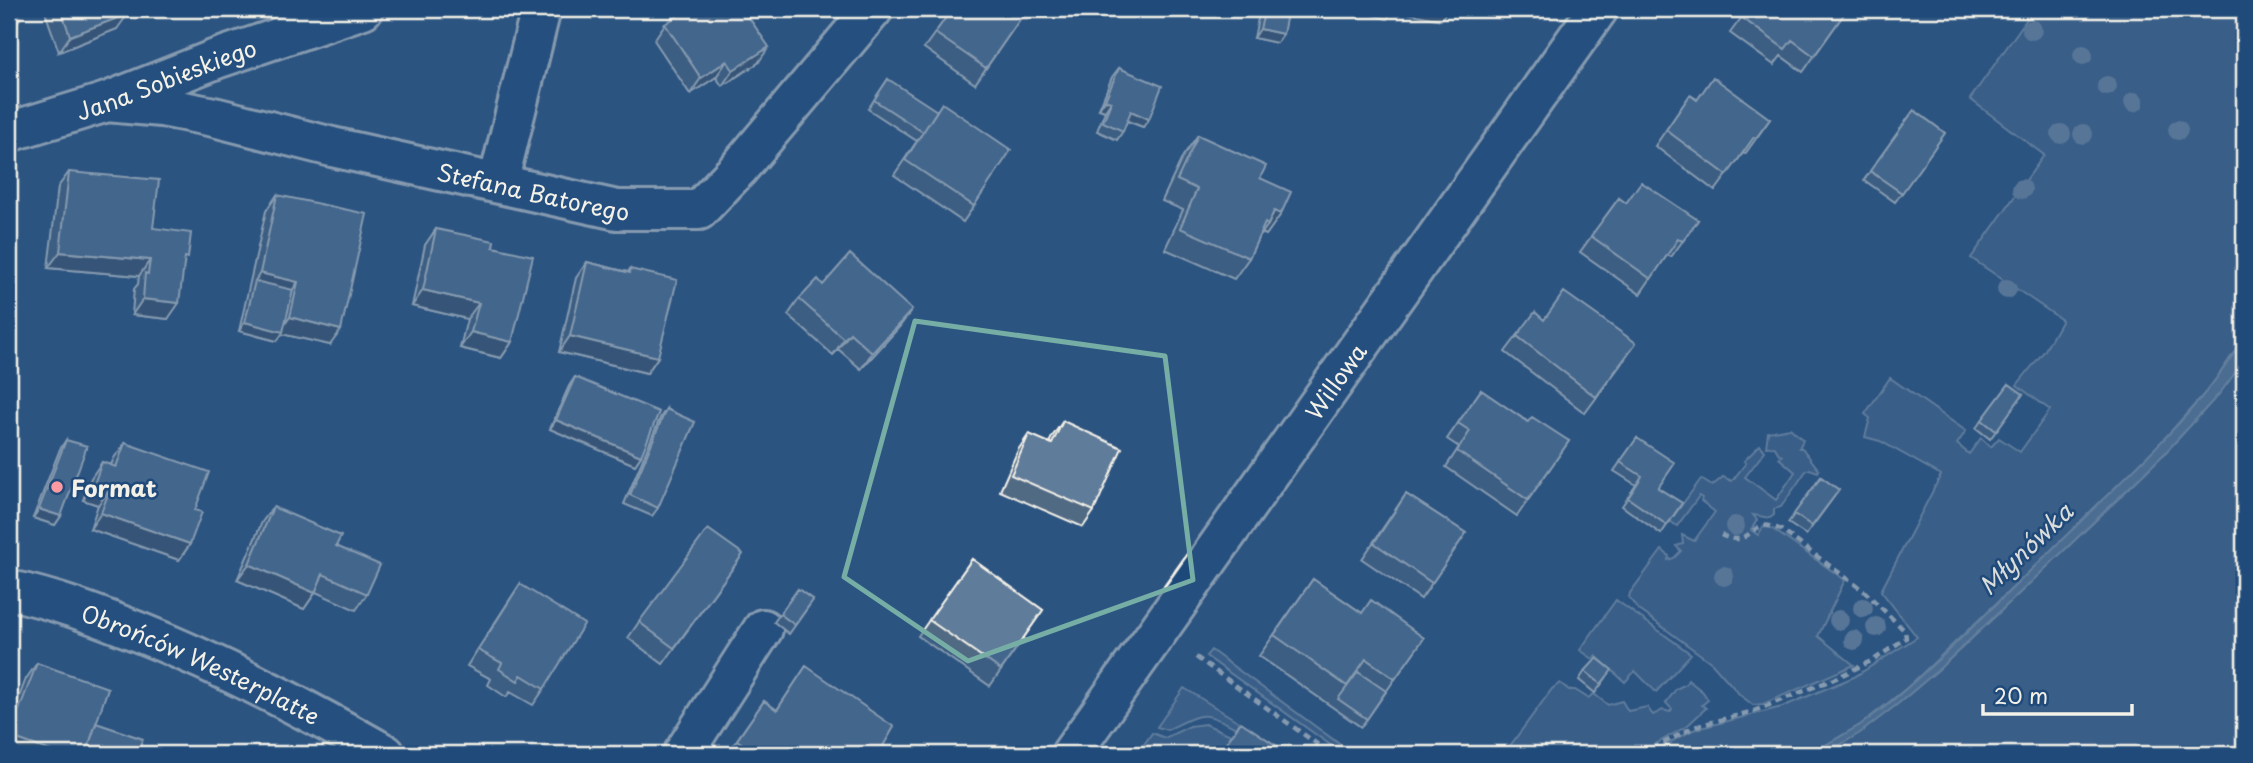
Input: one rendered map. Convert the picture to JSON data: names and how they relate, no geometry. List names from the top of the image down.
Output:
{
  "streets": {
    "street": [
      "Jana Sobieskiego",
      "Stefana Batorego",
      "Willowa",
      "Obrońców Westerplatte"
    ]
  },
  "crossings": [
    ["Jana Sobieskiego", "Stefana Batorego"]
  ],
  "water": ["Młynówka"],
  "places": ["Format"],
  "scale_bar": "20 m"
}
